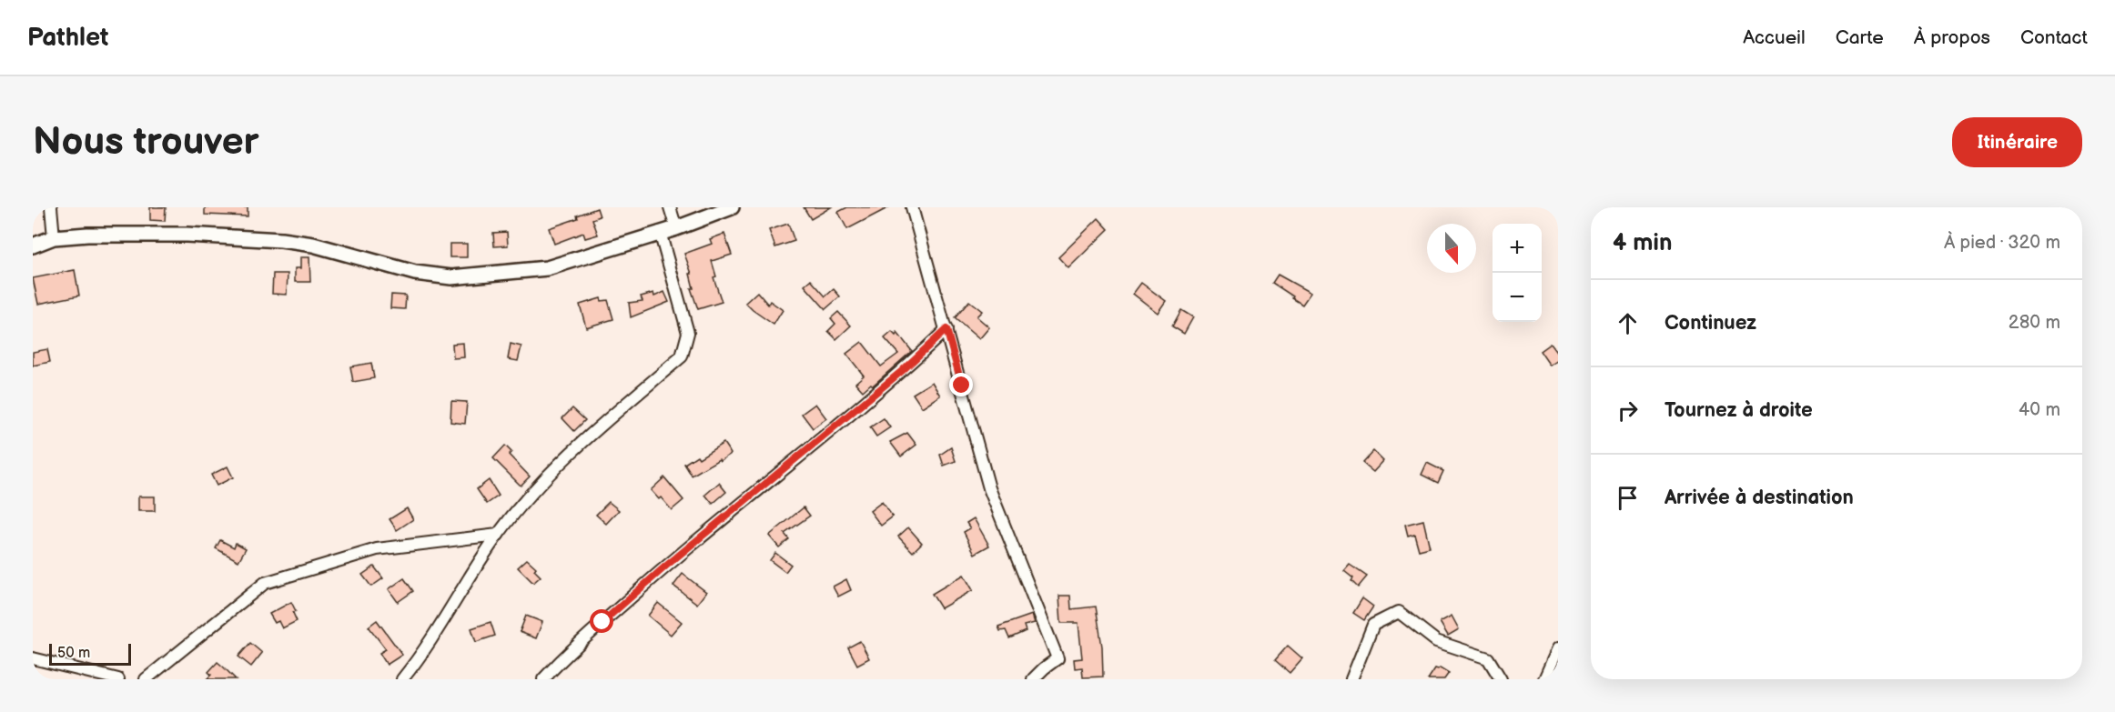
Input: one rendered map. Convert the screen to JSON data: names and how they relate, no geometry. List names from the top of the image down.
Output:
{
  "scale_bar": "50 m",
  "north": "bottom",
  "page": {
    "header": "Pathlet",
    "nav": [
      "Accueil",
      "Carte",
      "À propos",
      "Contact"
    ],
    "buttons": "Itinéraire",
    "title": "Nous trouver",
    "heading": ["4 min", "À pied · 320 m"],
    "map_buttons": ["+", "−"],
    "list": [
      ["Continuez", "280 m"],
      ["Tournez à droite", "40 m"],
      "Arrivée à destination"
    ],
    "scale": "50 m"
  }
}
